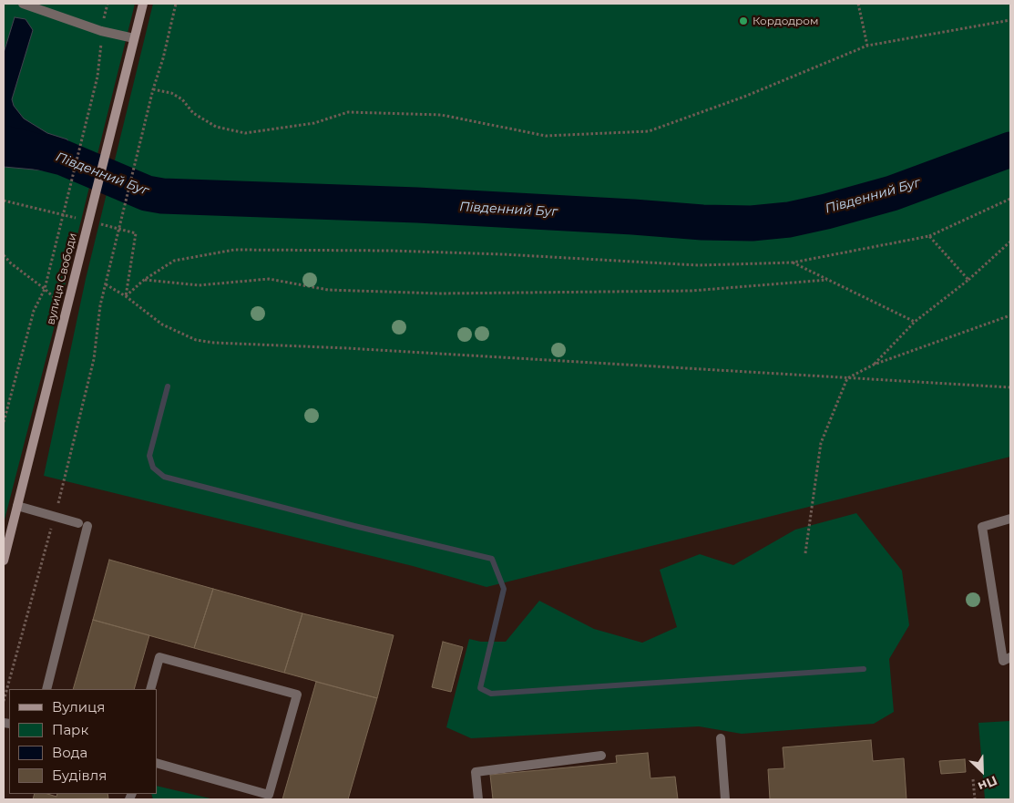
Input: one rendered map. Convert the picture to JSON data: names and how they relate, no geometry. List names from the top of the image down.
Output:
{
  "streets": {
    "main road": ["вулиця Свободи"]
  },
  "water": ["Південний Буг"],
  "places": ["Кордодром"],
  "legend": [
    "Вулиця",
    "Парк",
    "Вода",
    "Будівля"
  ],
  "north": "bottom right"
}
